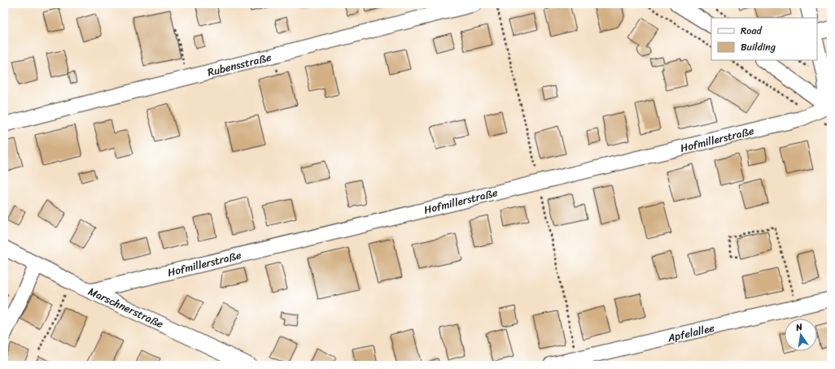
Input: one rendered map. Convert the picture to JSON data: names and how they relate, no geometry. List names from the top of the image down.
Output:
{
  "streets": {
    "street": [
      "Rubensstraße",
      "Hofmillerstraße",
      "Marschnerstraße",
      "Apfelallee"
    ]
  },
  "crossings": [
    ["Hofmillerstraße", "Marschnerstraße"]
  ],
  "legend": ["Road", "Building"],
  "north": "top"
}
